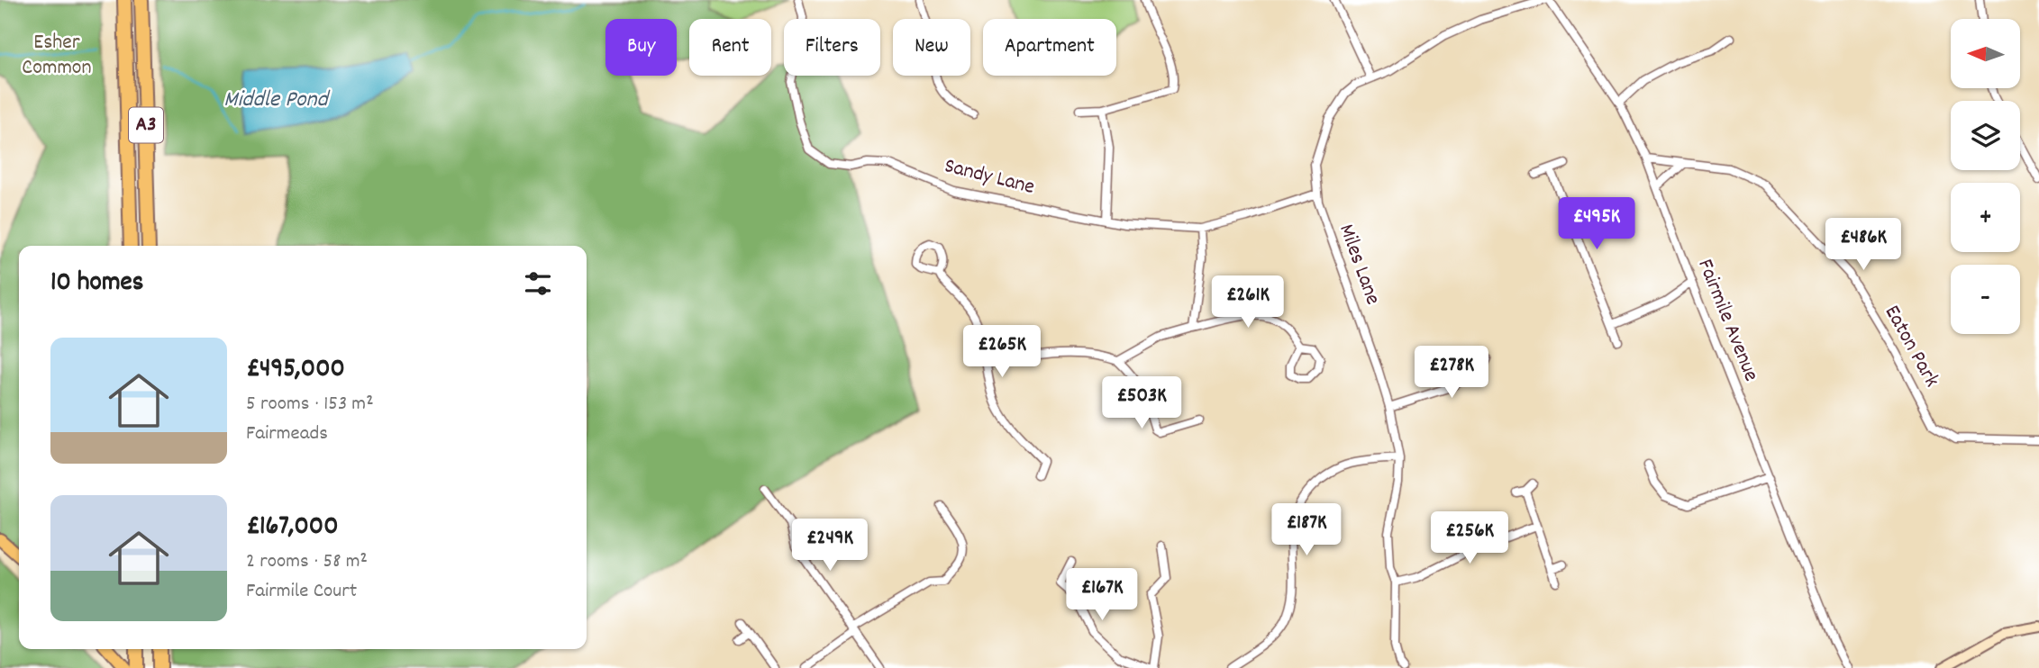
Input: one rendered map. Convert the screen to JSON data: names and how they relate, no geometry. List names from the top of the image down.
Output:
{
  "streets": {
    "highway": ["A3"],
    "street": [
      "Sandy Lane",
      "Miles Lane",
      "Fairmile Avenue",
      "Eaton Park"
    ]
  },
  "crossings": [
    ["Sandy Lane", "Miles Lane"],
    ["Miles Lane", "Fairmile Avenue"],
    ["Fairmile Avenue", "Eaton Park"]
  ],
  "water": ["Middle Pond"],
  "parks": ["Esher Common"],
  "north": "left",
  "page": {
    "map_buttons": ["+", "−"],
    "chip": [
      "Buy",
      "Rent",
      "Filters",
      "New",
      "Apartment"
    ],
    "price": [
      "£495K",
      "£486K",
      "£261K",
      "£265K",
      "£278K",
      "£503K",
      "£187K",
      "£256K",
      "£249K",
      "£167K"
    ],
    "heading": "10 homes",
    "list": [
      {
        "name": "£495,000",
        "note": "5 rooms · 153 m² · Fairmeads"
      },
      {
        "name": "£167,000",
        "note": "2 rooms · 58 m² · Fairmile Court"
      }
    ]
  }
}
